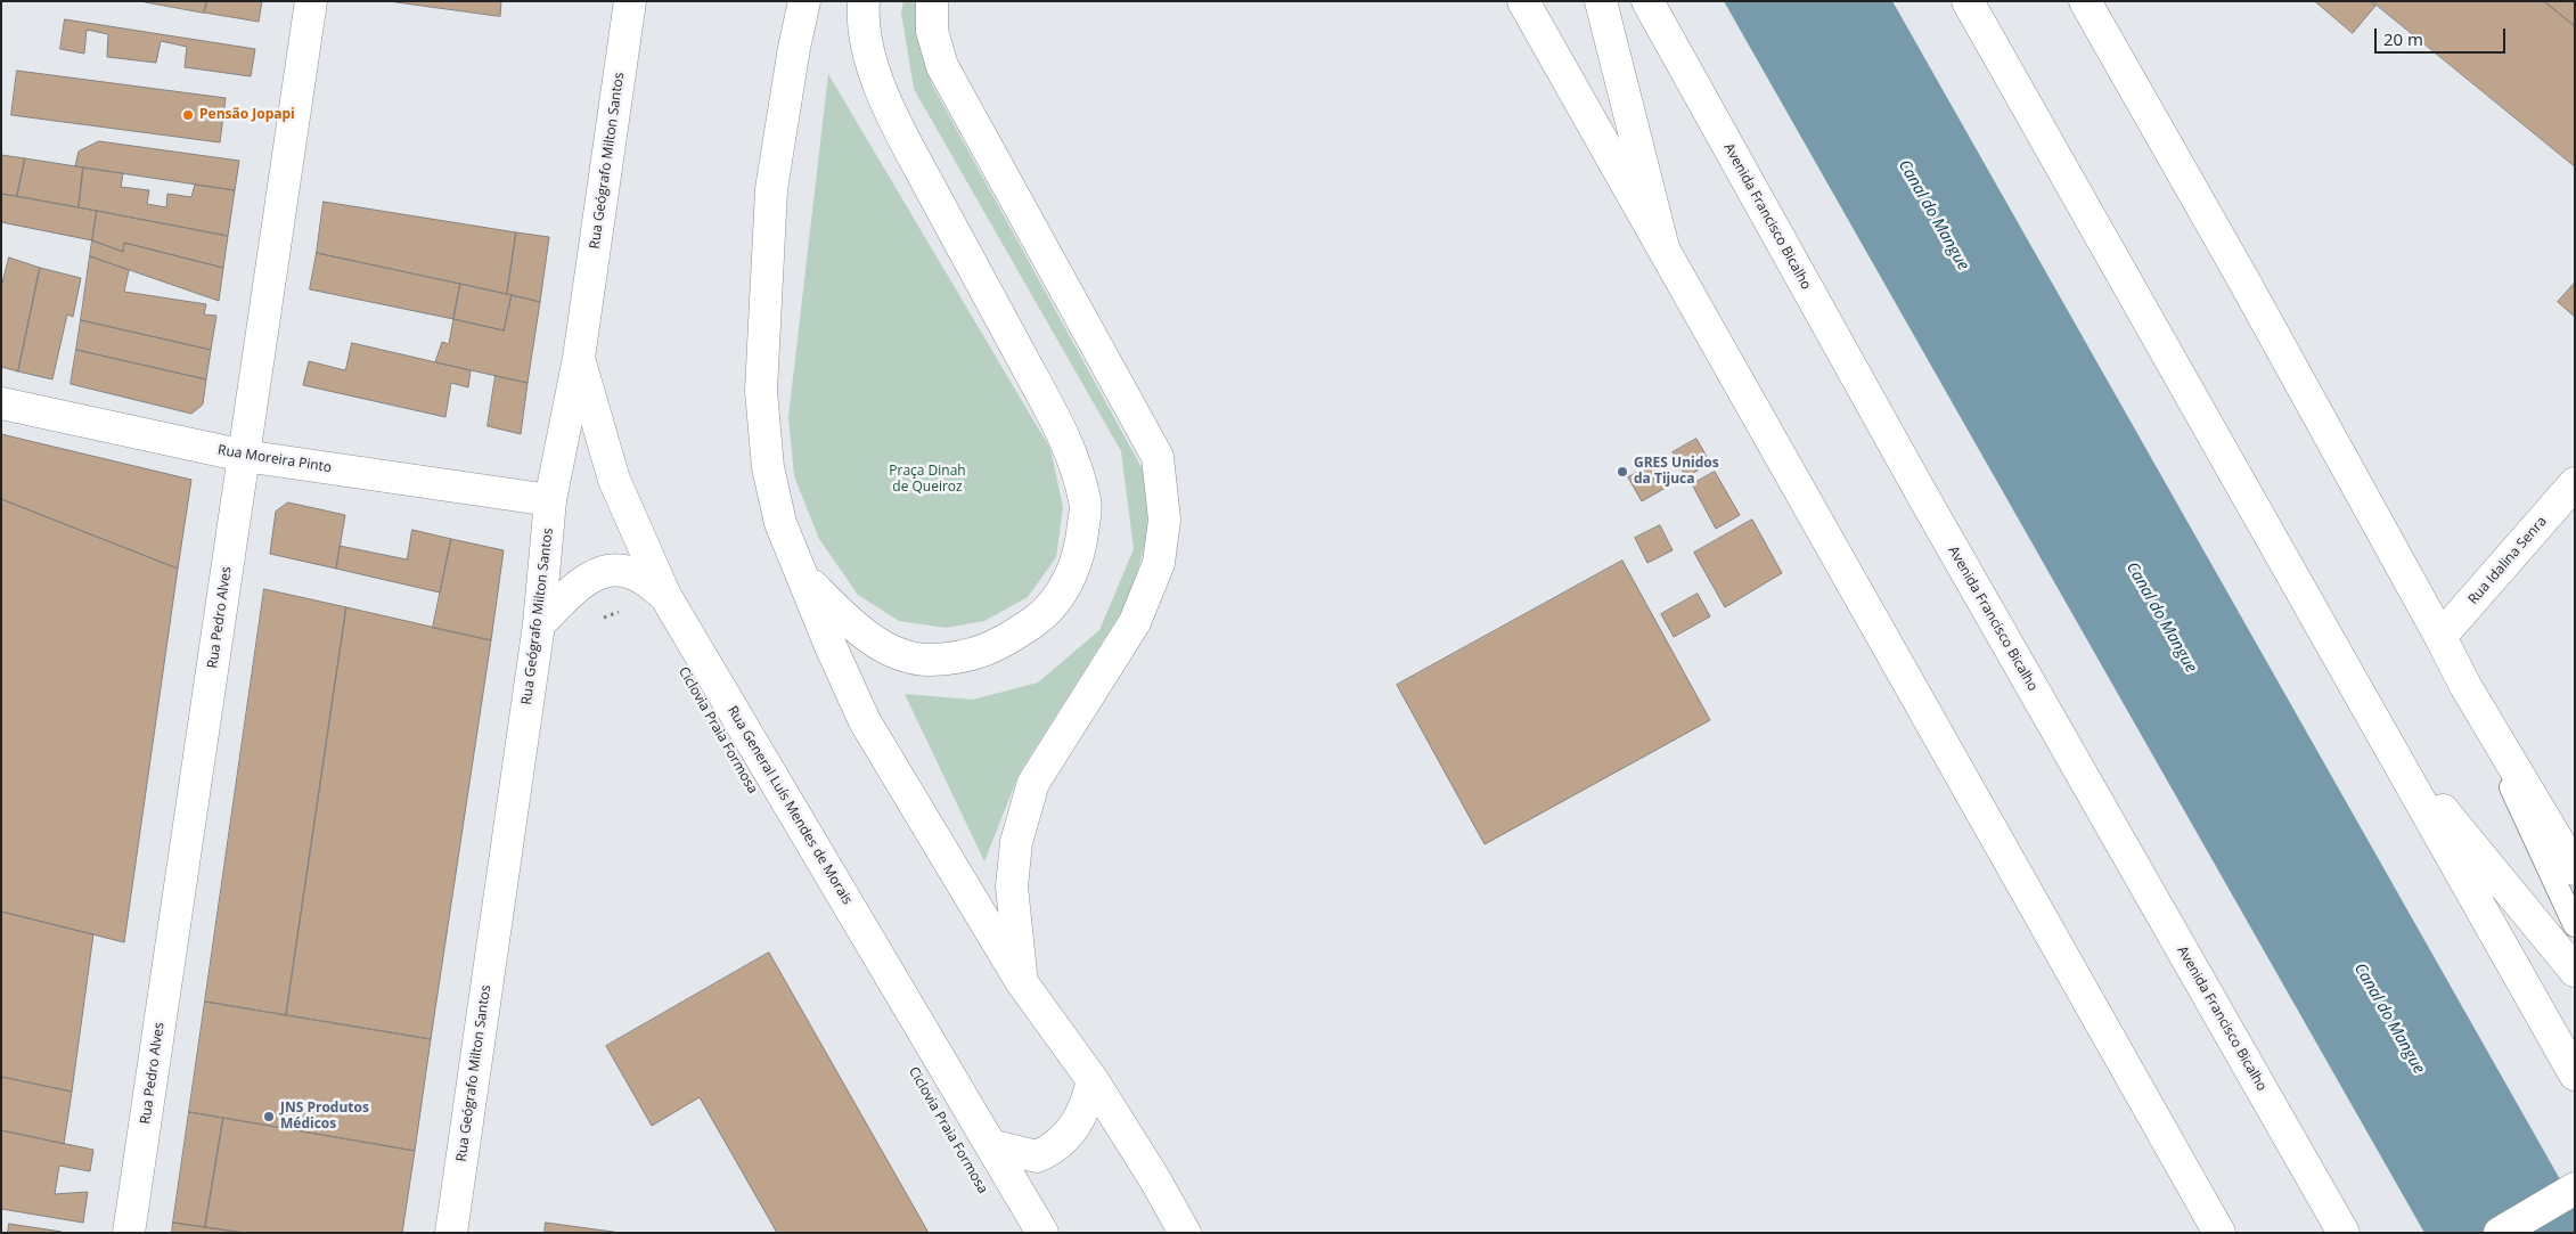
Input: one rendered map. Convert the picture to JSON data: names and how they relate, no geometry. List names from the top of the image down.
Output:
{
  "streets": {
    "main road": [
      "Rua Geógrafo Milton Santos",
      "Avenida Francisco Bicalho",
      "Rua Moreira Pinto",
      "Rua Idalina Senra",
      "Rua Pedro Alves",
      "Rua General Luís Mendes de Morais"
    ]
  },
  "crossings": [
    ["Rua Geógrafo Milton Santos", "Rua Moreira Pinto"],
    ["Rua Geógrafo Milton Santos", "Rua General Luís Mendes de Morais"],
    ["Rua Moreira Pinto", "Rua Pedro Alves"]
  ],
  "water": ["Canal do Mangue"],
  "parks": ["Praça Dinah de Queiroz"],
  "places": ["Pensão Jopapi", "GRES Unidos da Tijuca", "JNS Produtos Médicos"],
  "scale_bar": "20 m"
}
